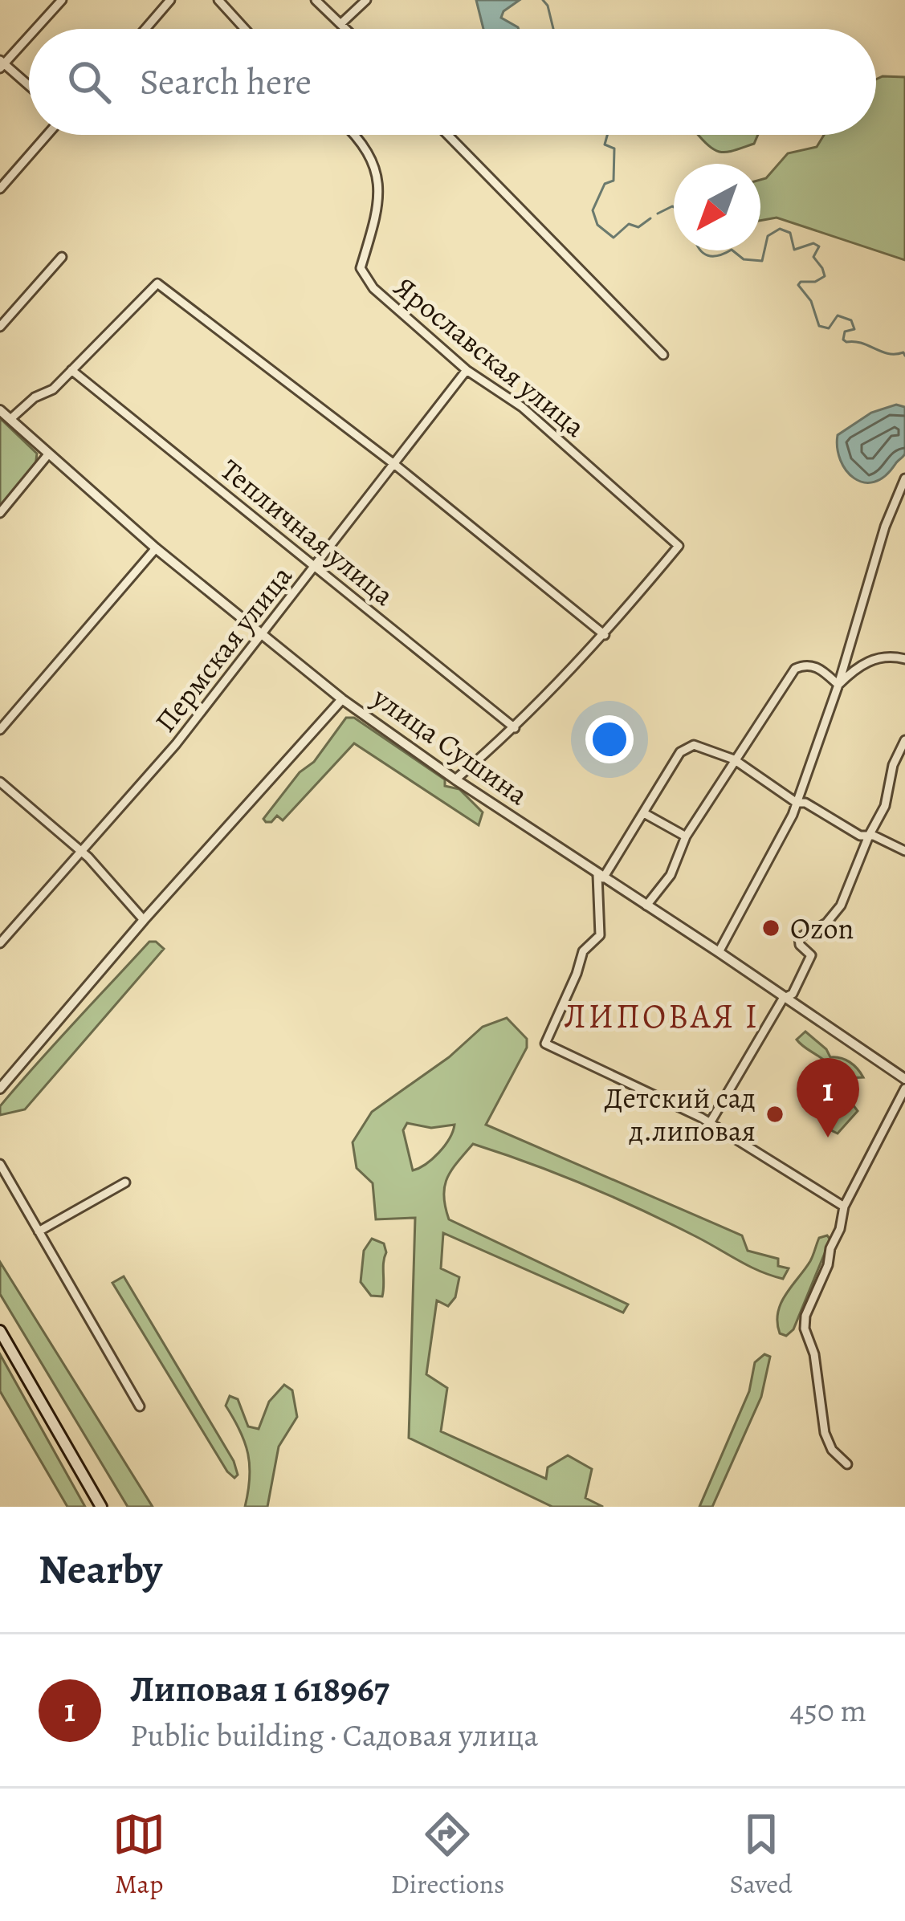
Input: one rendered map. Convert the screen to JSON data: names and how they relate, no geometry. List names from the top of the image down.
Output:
{
  "streets": {
    "street": [
      "Ярославская улица",
      "Тепличная улица",
      "Пермская улица",
      "улица Сушина"
    ]
  },
  "crossings": [
    ["Ярославская улица", "Пермская улица"],
    ["Тепличная улица", "Пермская улица"],
    ["Пермская улица", "улица Сушина"]
  ],
  "districts": ["ЛИПОВАЯ I"],
  "places": ["Ozon", "Детский сад д.липовая"],
  "north": "bottom left",
  "page": {
    "search": "Search here",
    "pins": "1",
    "heading": "Nearby",
    "list": [
      {
        "mark": "1",
        "name": "Липовая 1 618967",
        "note": "Public building · Садовая улица",
        "value": "450 m"
      }
    ],
    "nav": ["Map", "Directions", "Saved"]
  }
}
